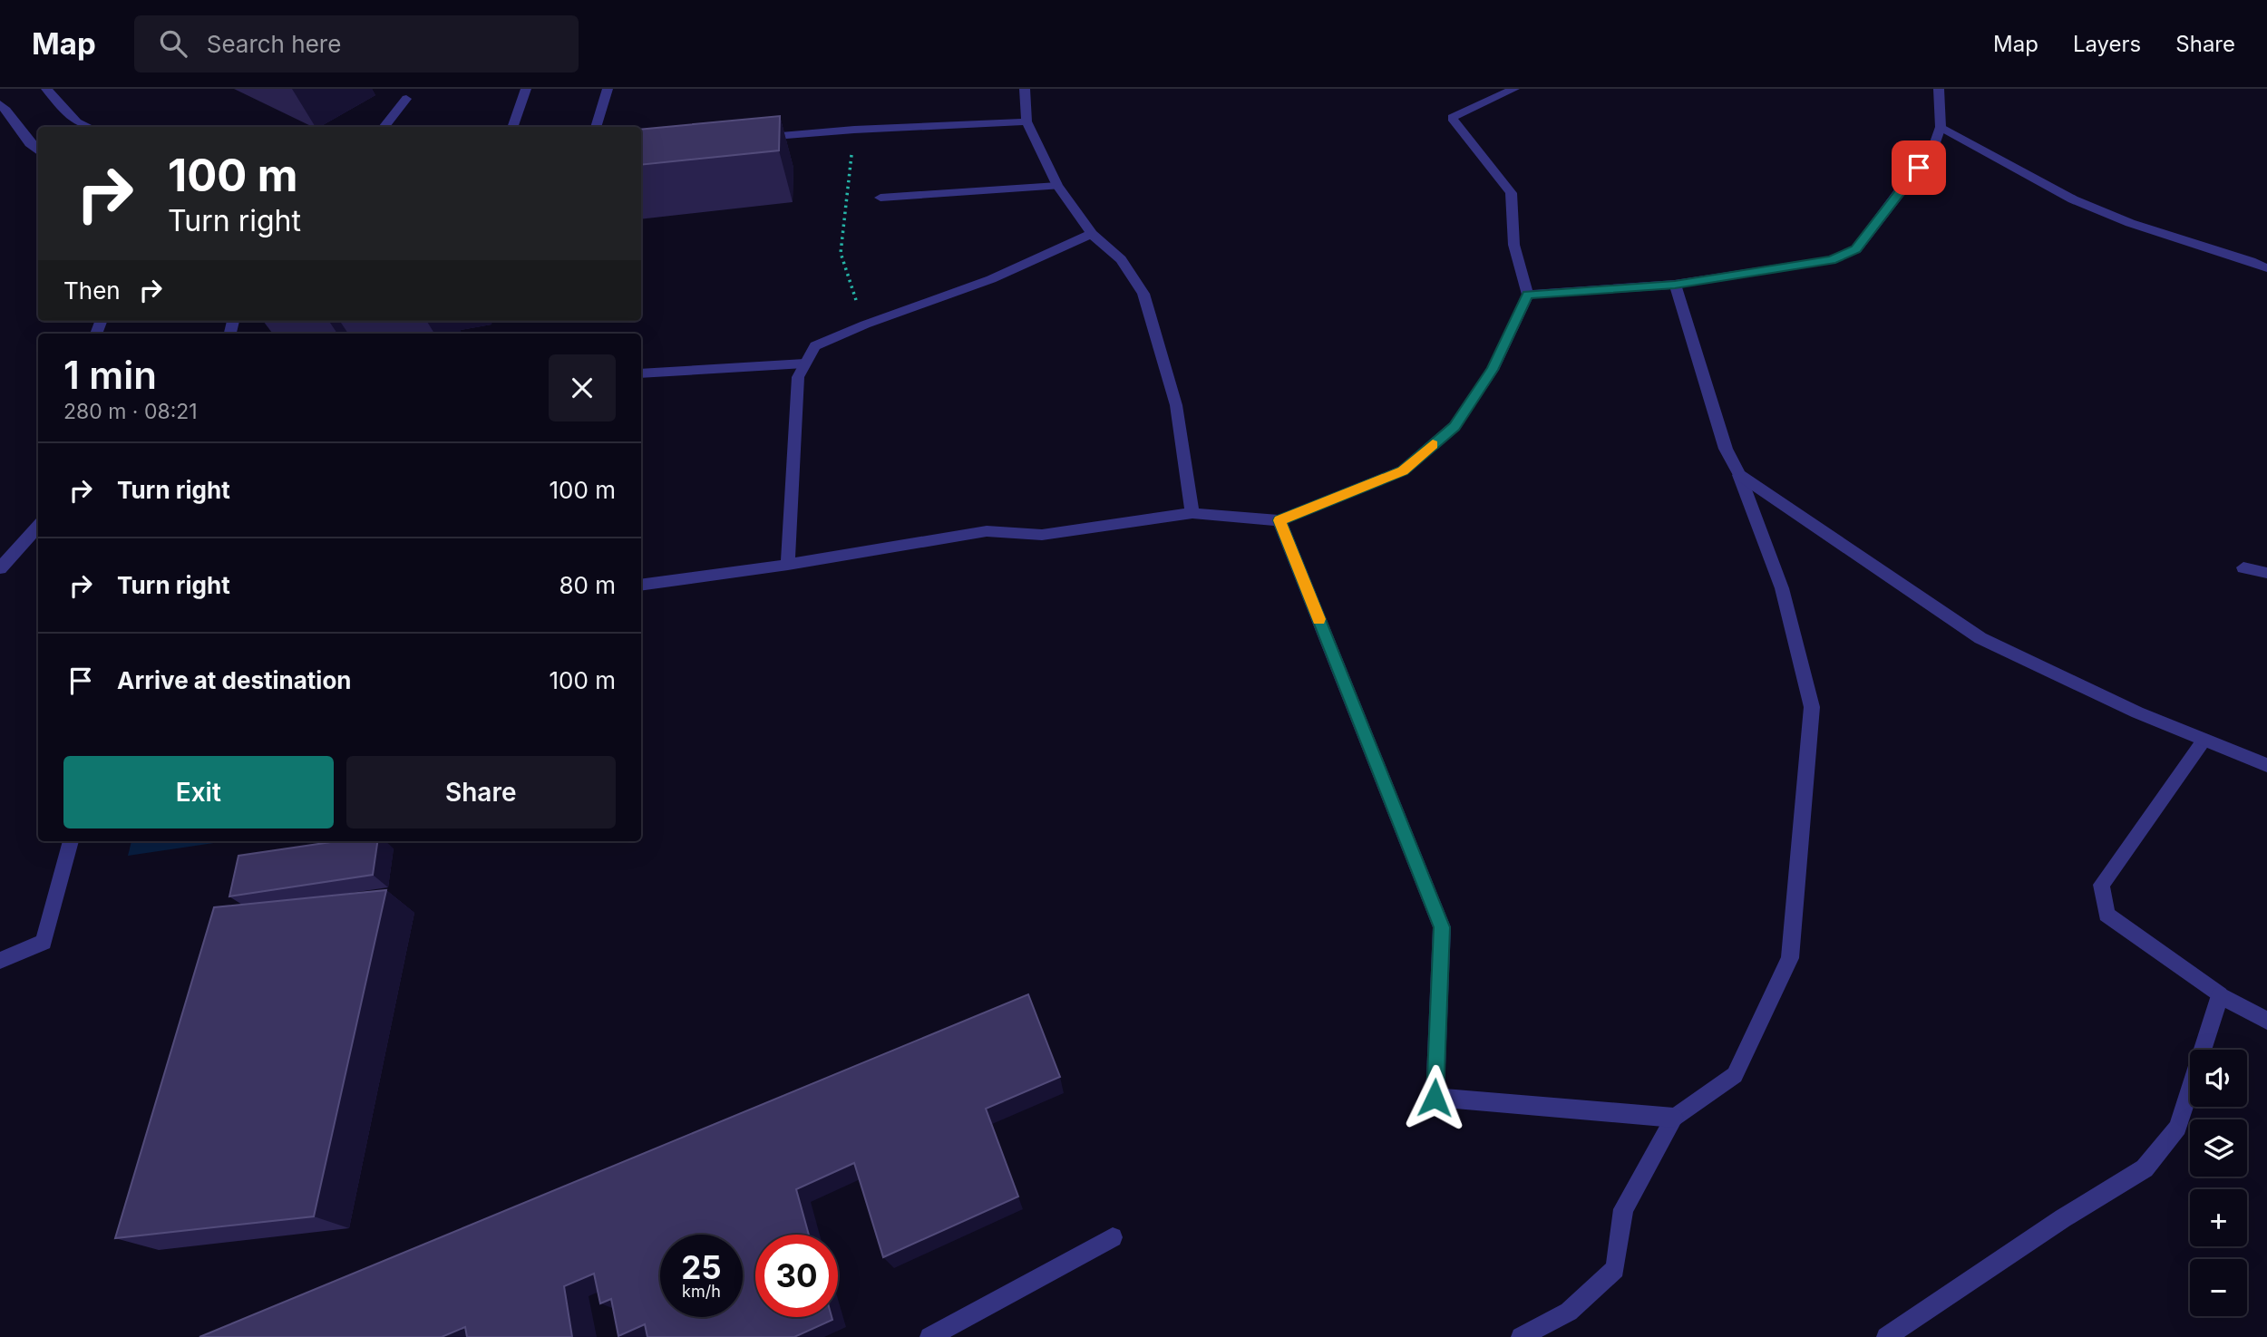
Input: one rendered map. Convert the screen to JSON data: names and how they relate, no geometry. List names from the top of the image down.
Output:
{
  "page": {
    "header": "Map",
    "search": "Search here",
    "nav": ["Map", "Layers", "Share"],
    "turn": ["100 m", "Turn right"],
    "then": "Then",
    "heading": ["1 min", "280 m · 08:21"],
    "list": [
      {
        "name": "Turn right",
        "value": "100 m"
      },
      {
        "name": "Turn right",
        "value": "80 m"
      },
      {
        "name": "Arrive at destination",
        "value": "100 m"
      }
    ],
    "buttons": ["Exit", "Share"],
    "map_buttons": ["+", "−"],
    "speed": "25 km/h",
    "limit": "30"
  }
}
